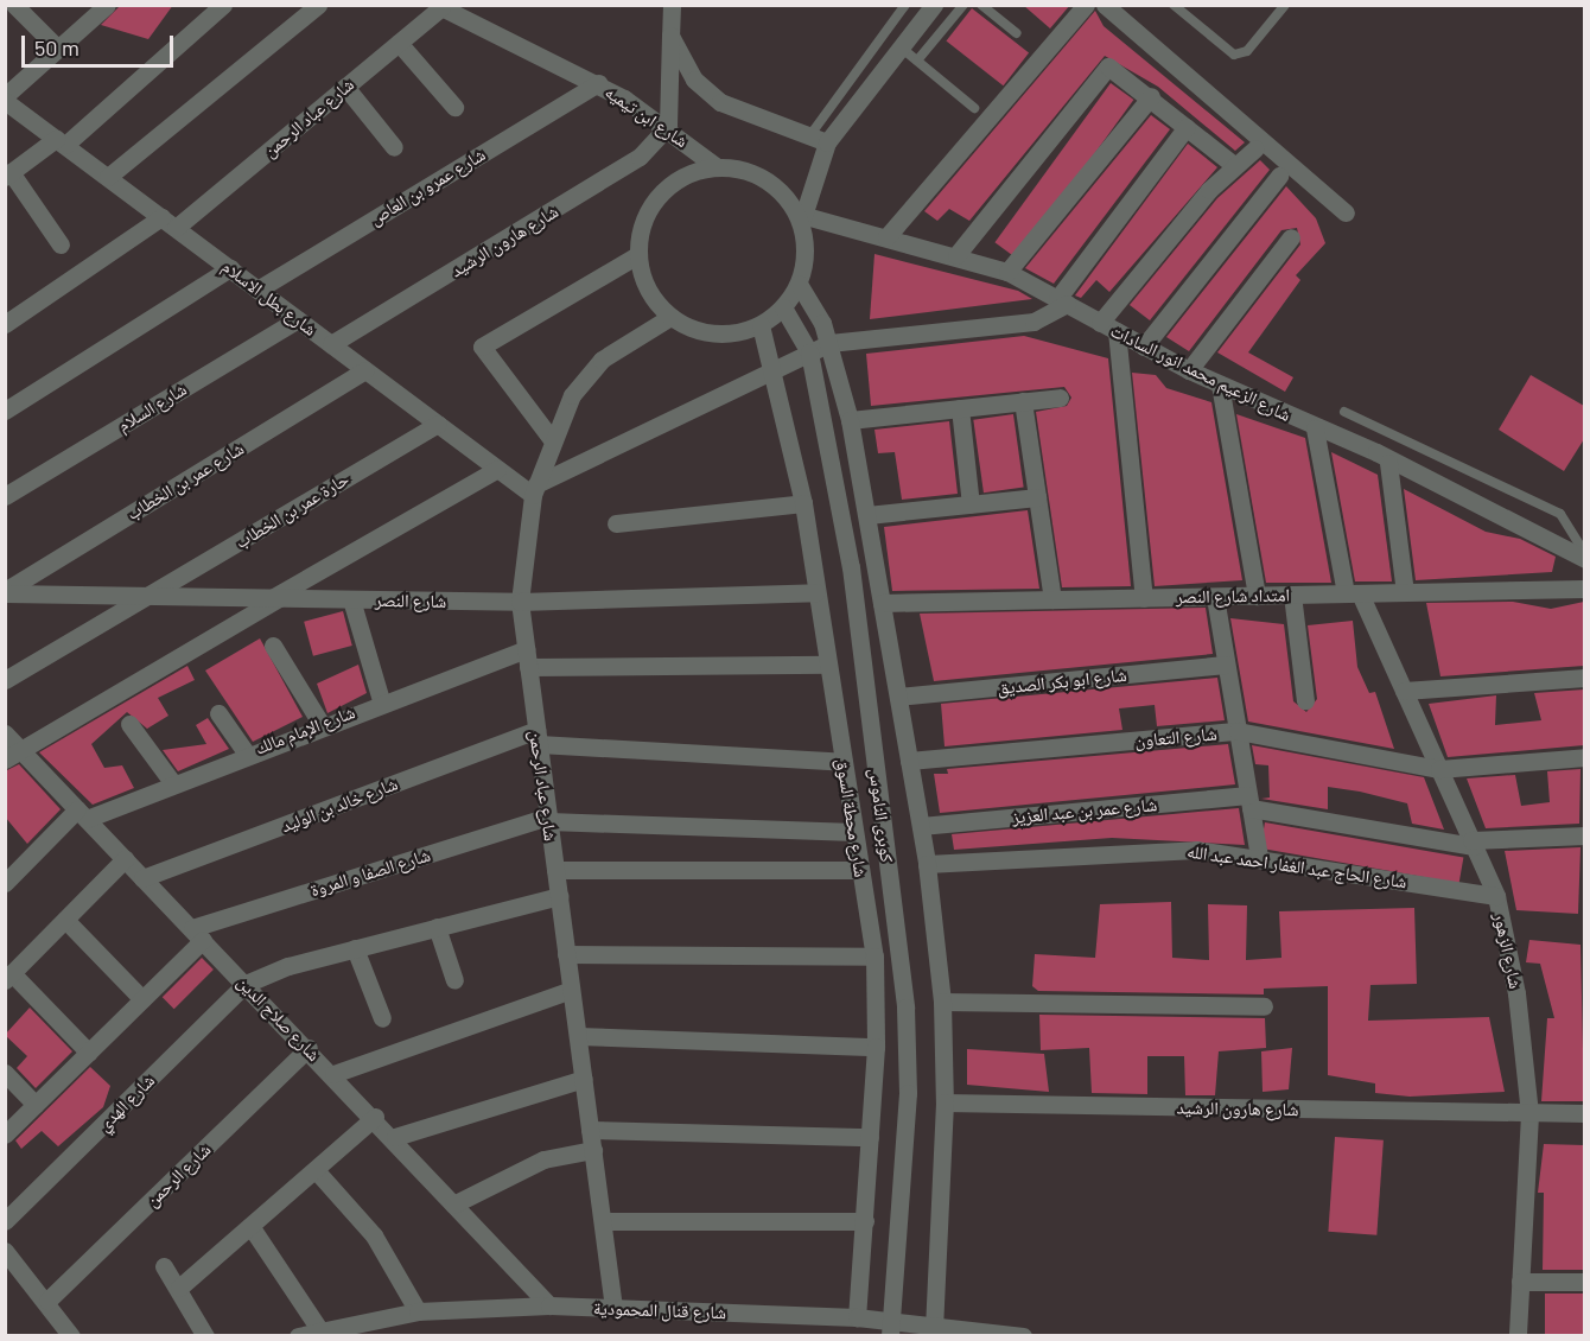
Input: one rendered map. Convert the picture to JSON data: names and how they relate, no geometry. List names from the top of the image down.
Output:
{
  "streets": {
    "street": [
      "شارع ابن تيميه",
      "شارع عباد الرحمن",
      "شارع عمرو بن العاص",
      "شارع هارون الرشيد",
      "شارع بطل الاسلام",
      "شارع الزعيم محمد انور السادات",
      "شارع السلام",
      "شارع عمر بن الخطاب",
      "حارة عمر بن الخطاب",
      "امتداد شارع النصر",
      "شارع النصر",
      "شارع ابو بكر الصديق",
      "شارع الإمام مالك",
      "شارع التعاون",
      "شارع خالد بن الوليد",
      "شارع عمر بن عبد العزيز",
      "كوبرى الناموس",
      "شارع محطة السوق",
      "شارع الحاج عبد الغفار احمد عبد الله",
      "شارع الصفا و المروة",
      "شارع الزهور",
      "شارع صلاح الدين",
      "شارع الهدي",
      "شارع الرحمن",
      "شارع قنال المحمودية"
    ]
  },
  "crossings": [
    ["شارع ابن تيميه", "شارع عباد الرحمن"],
    ["شارع ابن تيميه", "شارع عمرو بن العاص"],
    ["شارع ابن تيميه", "شارع هارون الرشيد"],
    ["شارع ابن تيميه", "شارع الزعيم محمد انور السادات"],
    ["شارع ابن تيميه", "كوبرى الناموس"],
    ["شارع ابن تيميه", "شارع محطة السوق"],
    ["شارع عباد الرحمن", "شارع بطل الاسلام"],
    ["شارع عباد الرحمن", "شارع الزعيم محمد انور السادات"],
    ["شارع عباد الرحمن", "شارع النصر"],
    ["شارع عباد الرحمن", "شارع الإمام مالك"],
    ["شارع عباد الرحمن", "شارع خالد بن الوليد"],
    ["شارع عباد الرحمن", "كوبرى الناموس"],
    ["شارع عباد الرحمن", "شارع محطة السوق"],
    ["شارع عباد الرحمن", "شارع الصفا و المروة"],
    ["شارع عباد الرحمن", "شارع قنال المحمودية"],
    ["شارع عمرو بن العاص", "شارع بطل الاسلام"],
    ["شارع هارون الرشيد", "شارع بطل الاسلام"],
    ["شارع هارون الرشيد", "شارع الزهور"],
    ["شارع بطل الاسلام", "شارع السلام"],
    ["شارع بطل الاسلام", "شارع عمر بن الخطاب"],
    ["شارع بطل الاسلام", "حارة عمر بن الخطاب"],
    ["شارع الزعيم محمد انور السادات", "كوبرى الناموس"],
    ["شارع الزعيم محمد انور السادات", "شارع محطة السوق"],
    ["شارع الزعيم محمد انور السادات", "شارع الزهور"],
    ["شارع عمر بن الخطاب", "شارع النصر"],
    ["حارة عمر بن الخطاب", "شارع النصر"],
    ["امتداد شارع النصر", "شارع الزهور"],
    ["شارع النصر", "شارع محطة السوق"],
    ["شارع الإمام مالك", "شارع محطة السوق"],
    ["شارع الإمام مالك", "شارع صلاح الدين"],
    ["شارع التعاون", "شارع الزهور"],
    ["شارع خالد بن الوليد", "شارع صلاح الدين"],
    ["شارع عمر بن عبد العزيز", "شارع الزهور"],
    ["كوبرى الناموس", "شارع محطة السوق"],
    ["شارع محطة السوق", "شارع الصفا و المروة"],
    ["شارع محطة السوق", "شارع قنال المحمودية"],
    ["شارع الحاج عبد الغفار احمد عبد الله", "شارع الزهور"],
    ["شارع الصفا و المروة", "شارع صلاح الدين"],
    ["شارع صلاح الدين", "شارع الهدي"],
    ["شارع صلاح الدين", "شارع الرحمن"],
    ["شارع صلاح الدين", "شارع قنال المحمودية"]
  ],
  "scale_bar": "50 m"
}
